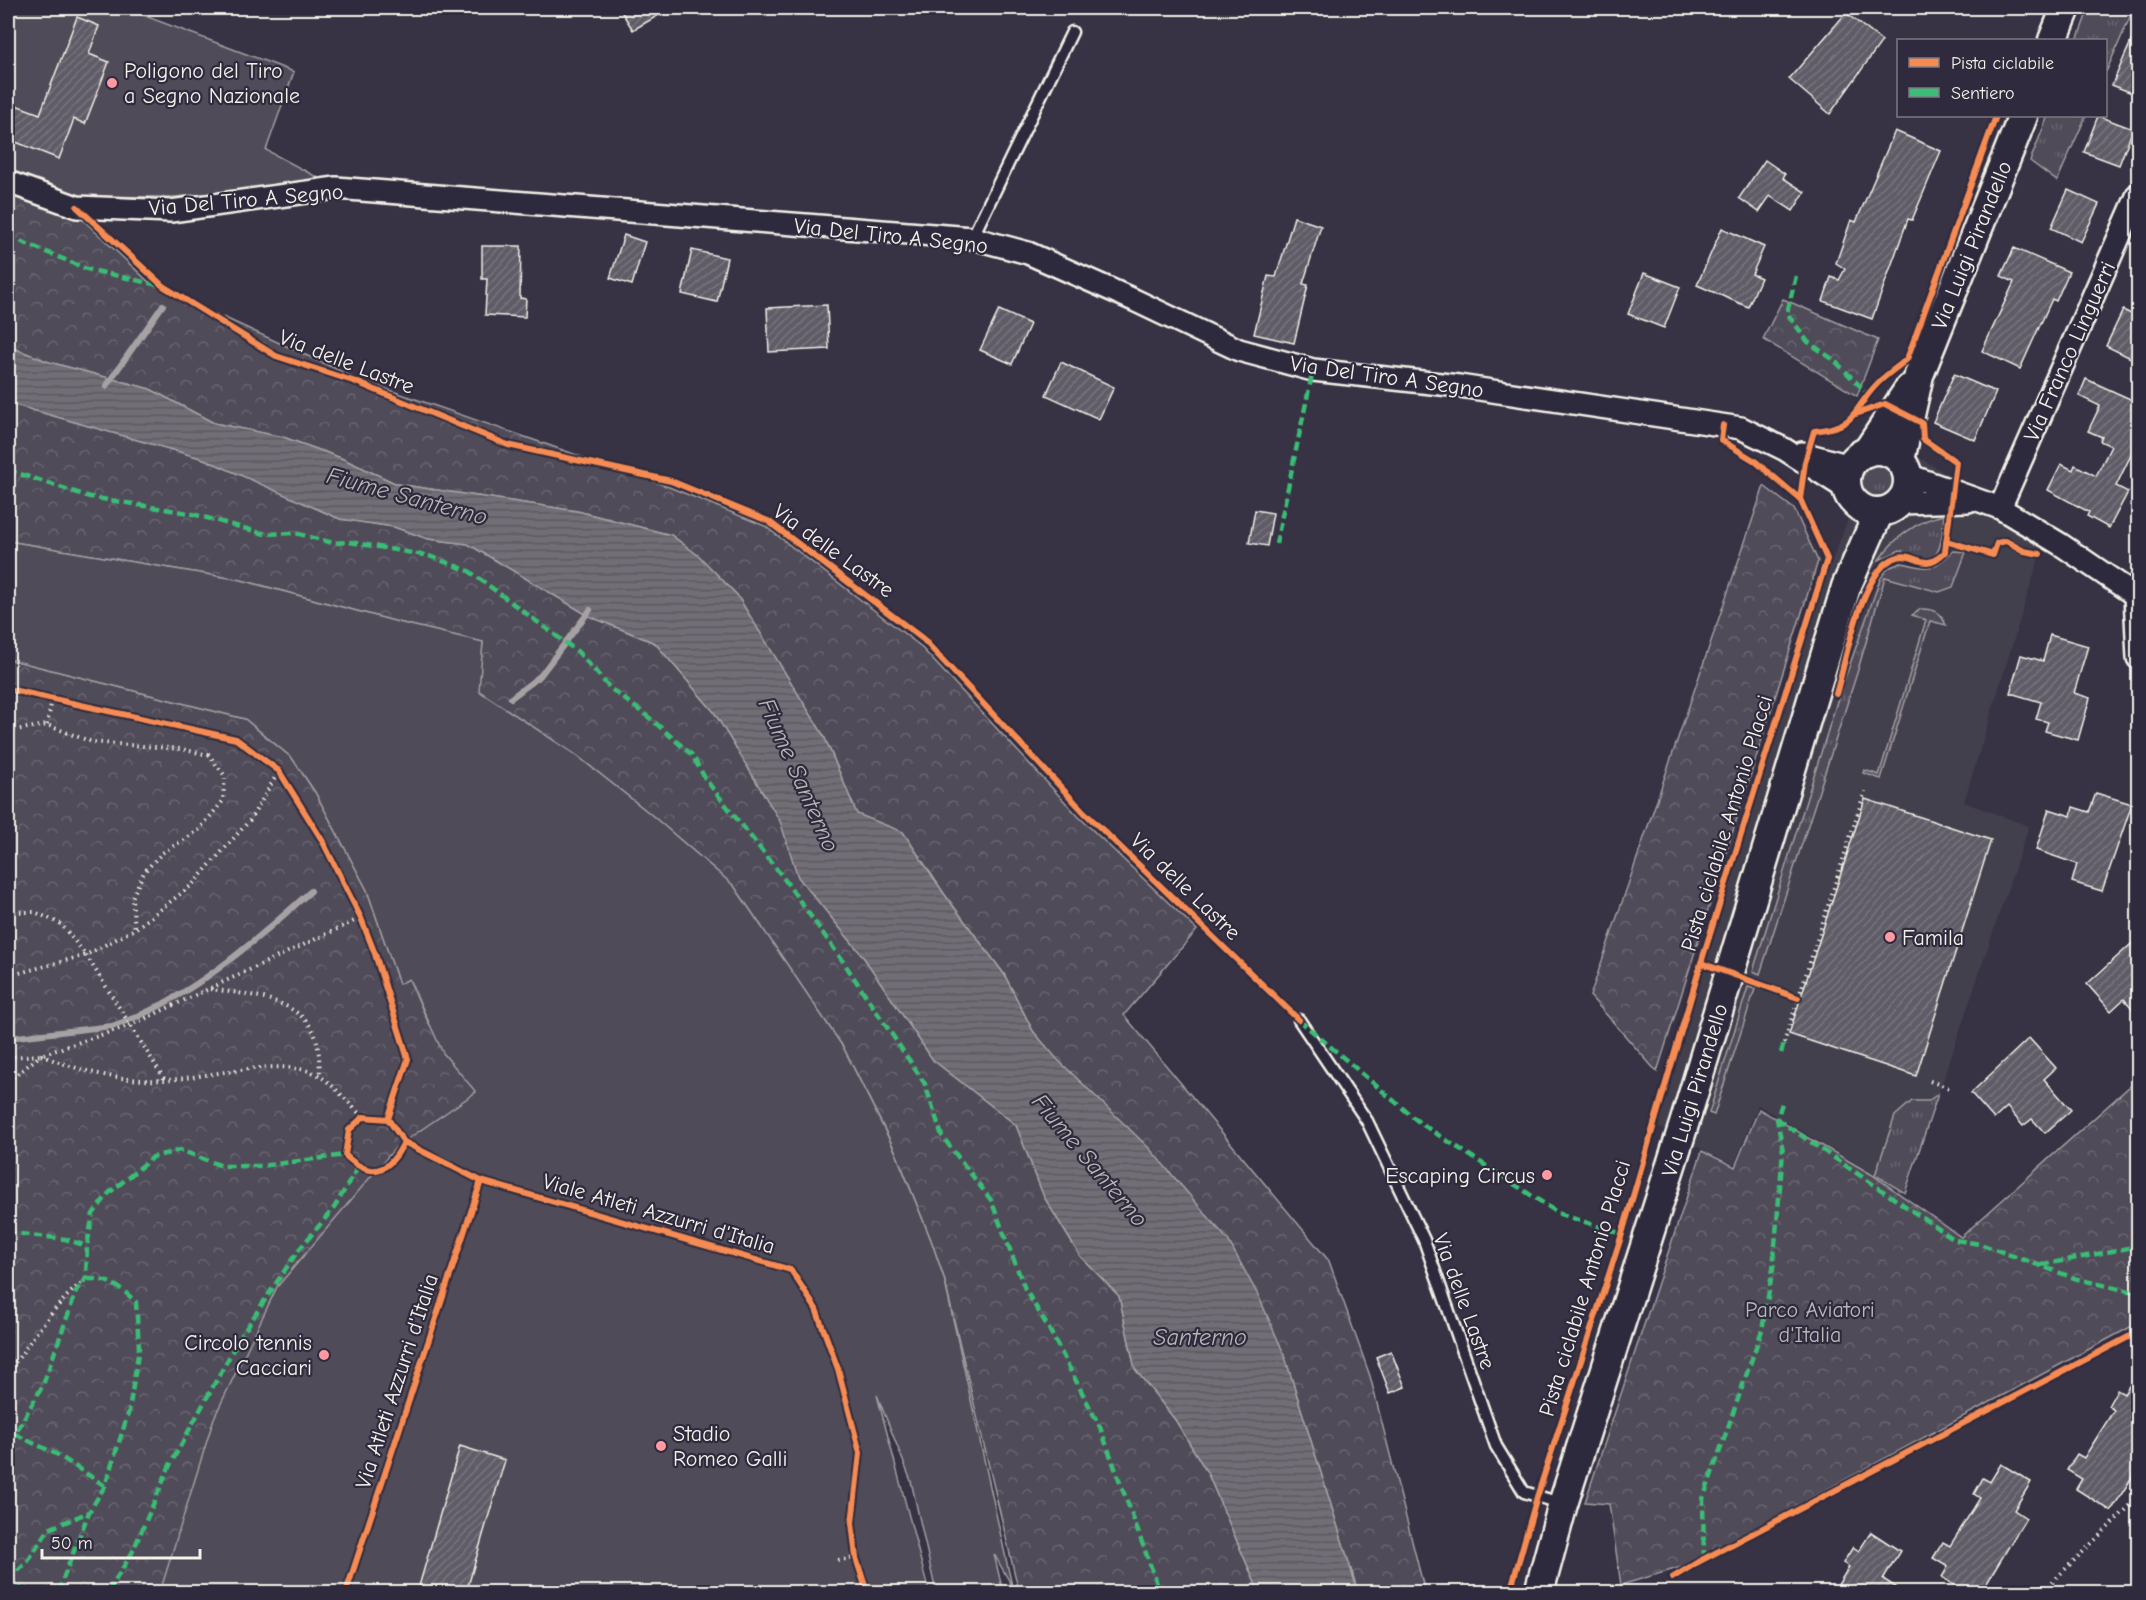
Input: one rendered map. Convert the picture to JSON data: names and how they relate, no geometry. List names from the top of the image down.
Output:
{
  "streets": {
    "street": ["Via Del Tiro A Segno", "Via Luigi Pirandello", "Via Franco Linguerri"],
    "lane": ["Via delle Lastre"],
    "cycle path": ["Pista ciclabile Antonio Placci", "Viale Atleti Azzurri d'Italia", "Via Atleti Azzurri d'Italia"]
  },
  "crossings": [
    ["Via Del Tiro A Segno", "Via Luigi Pirandello"],
    ["Via Del Tiro A Segno", "Via Franco Linguerri"],
    ["Via Luigi Pirandello", "Via delle Lastre"]
  ],
  "water": ["Fiume Santerno", "Santerno"],
  "parks": ["Parco Aviatori d'Italia"],
  "places": [
    "Poligono del Tiro a Segno Nazionale",
    "Famila",
    "Escaping Circus",
    "Circolo tennis Cacciari",
    "Stadio Romeo Galli"
  ],
  "legend": ["Pista ciclabile", "Sentiero"],
  "scale_bar": "50 m"
}
